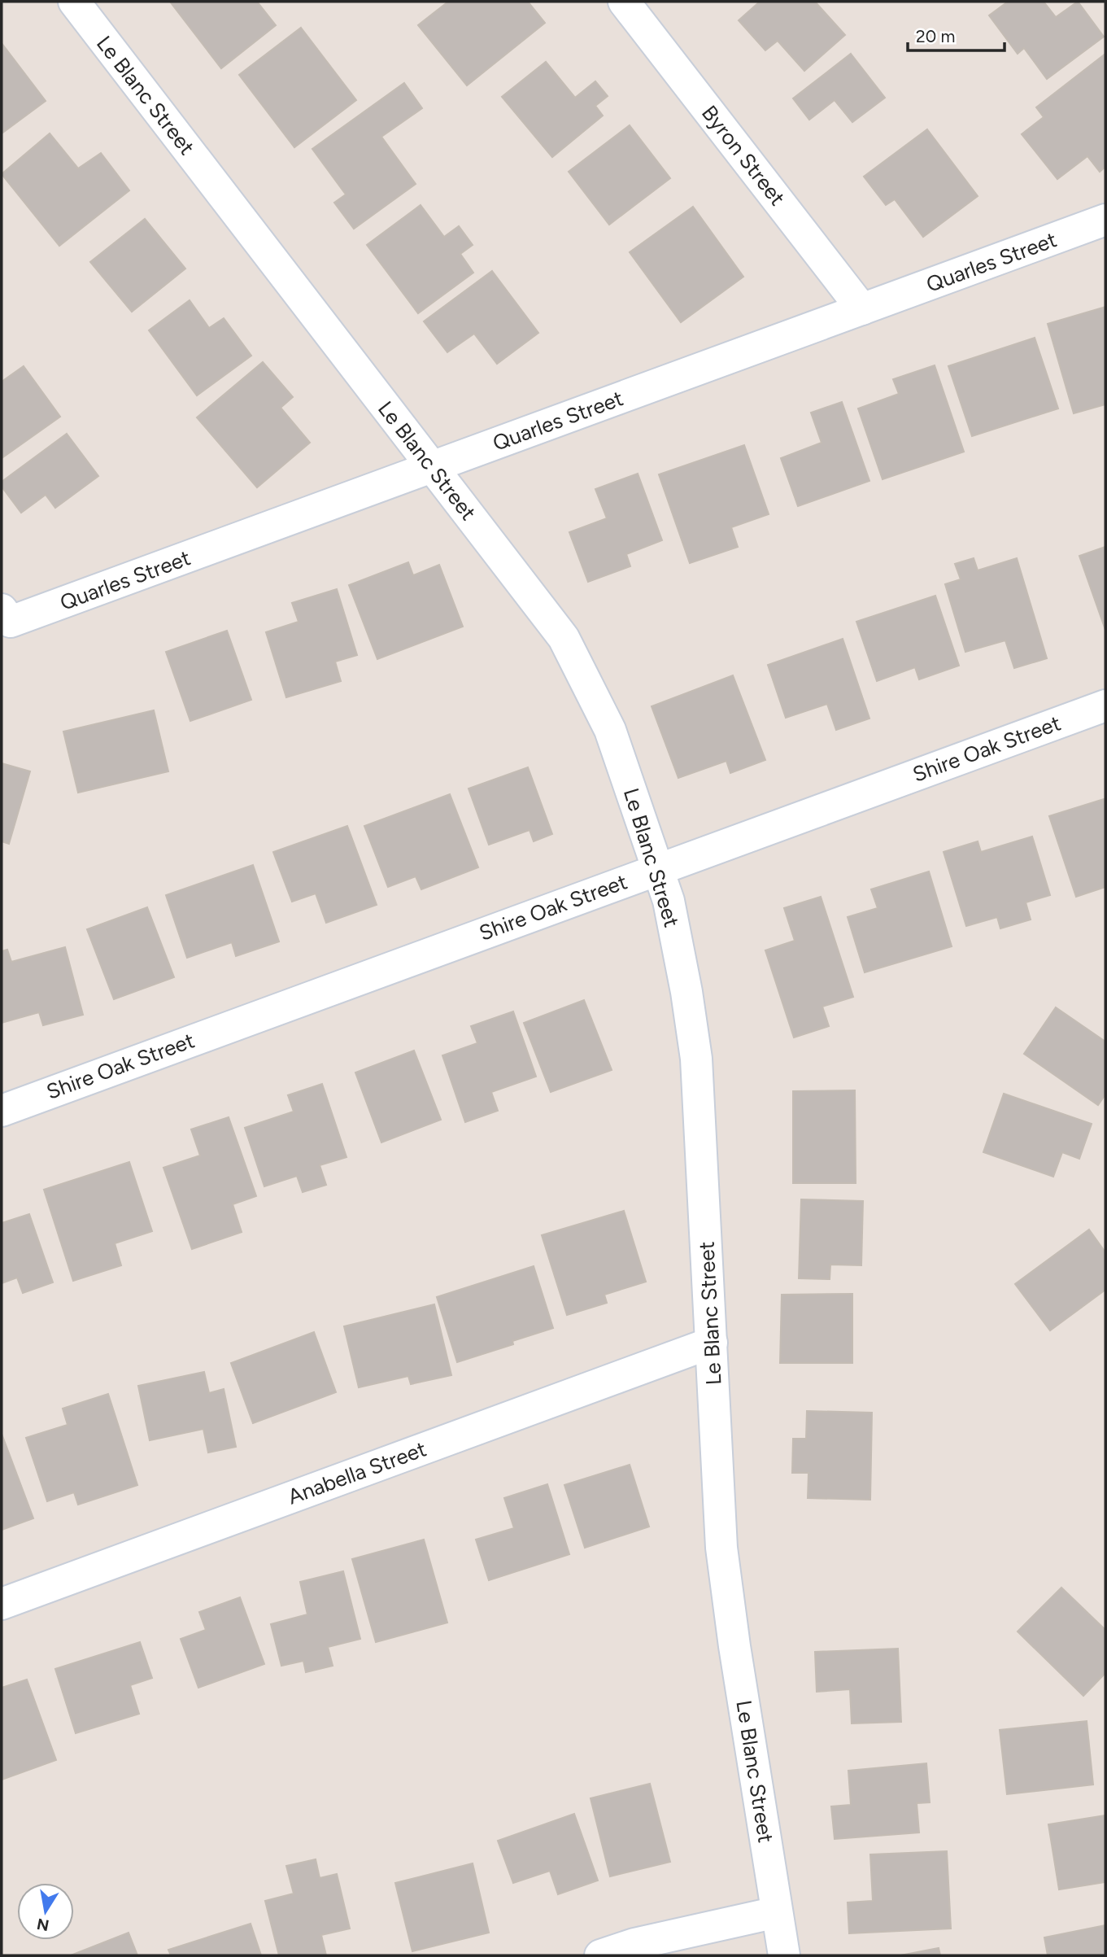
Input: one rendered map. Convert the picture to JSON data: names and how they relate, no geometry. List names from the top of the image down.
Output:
{
  "streets": {
    "street": [
      "Le Blanc Street",
      "Byron Street",
      "Quarles Street",
      "Shire Oak Street",
      "Anabella Street"
    ]
  },
  "crossings": [
    ["Le Blanc Street", "Quarles Street"],
    ["Le Blanc Street", "Shire Oak Street"],
    ["Le Blanc Street", "Anabella Street"],
    ["Byron Street", "Quarles Street"]
  ],
  "scale_bar": "20 m",
  "north": "bottom"
}
